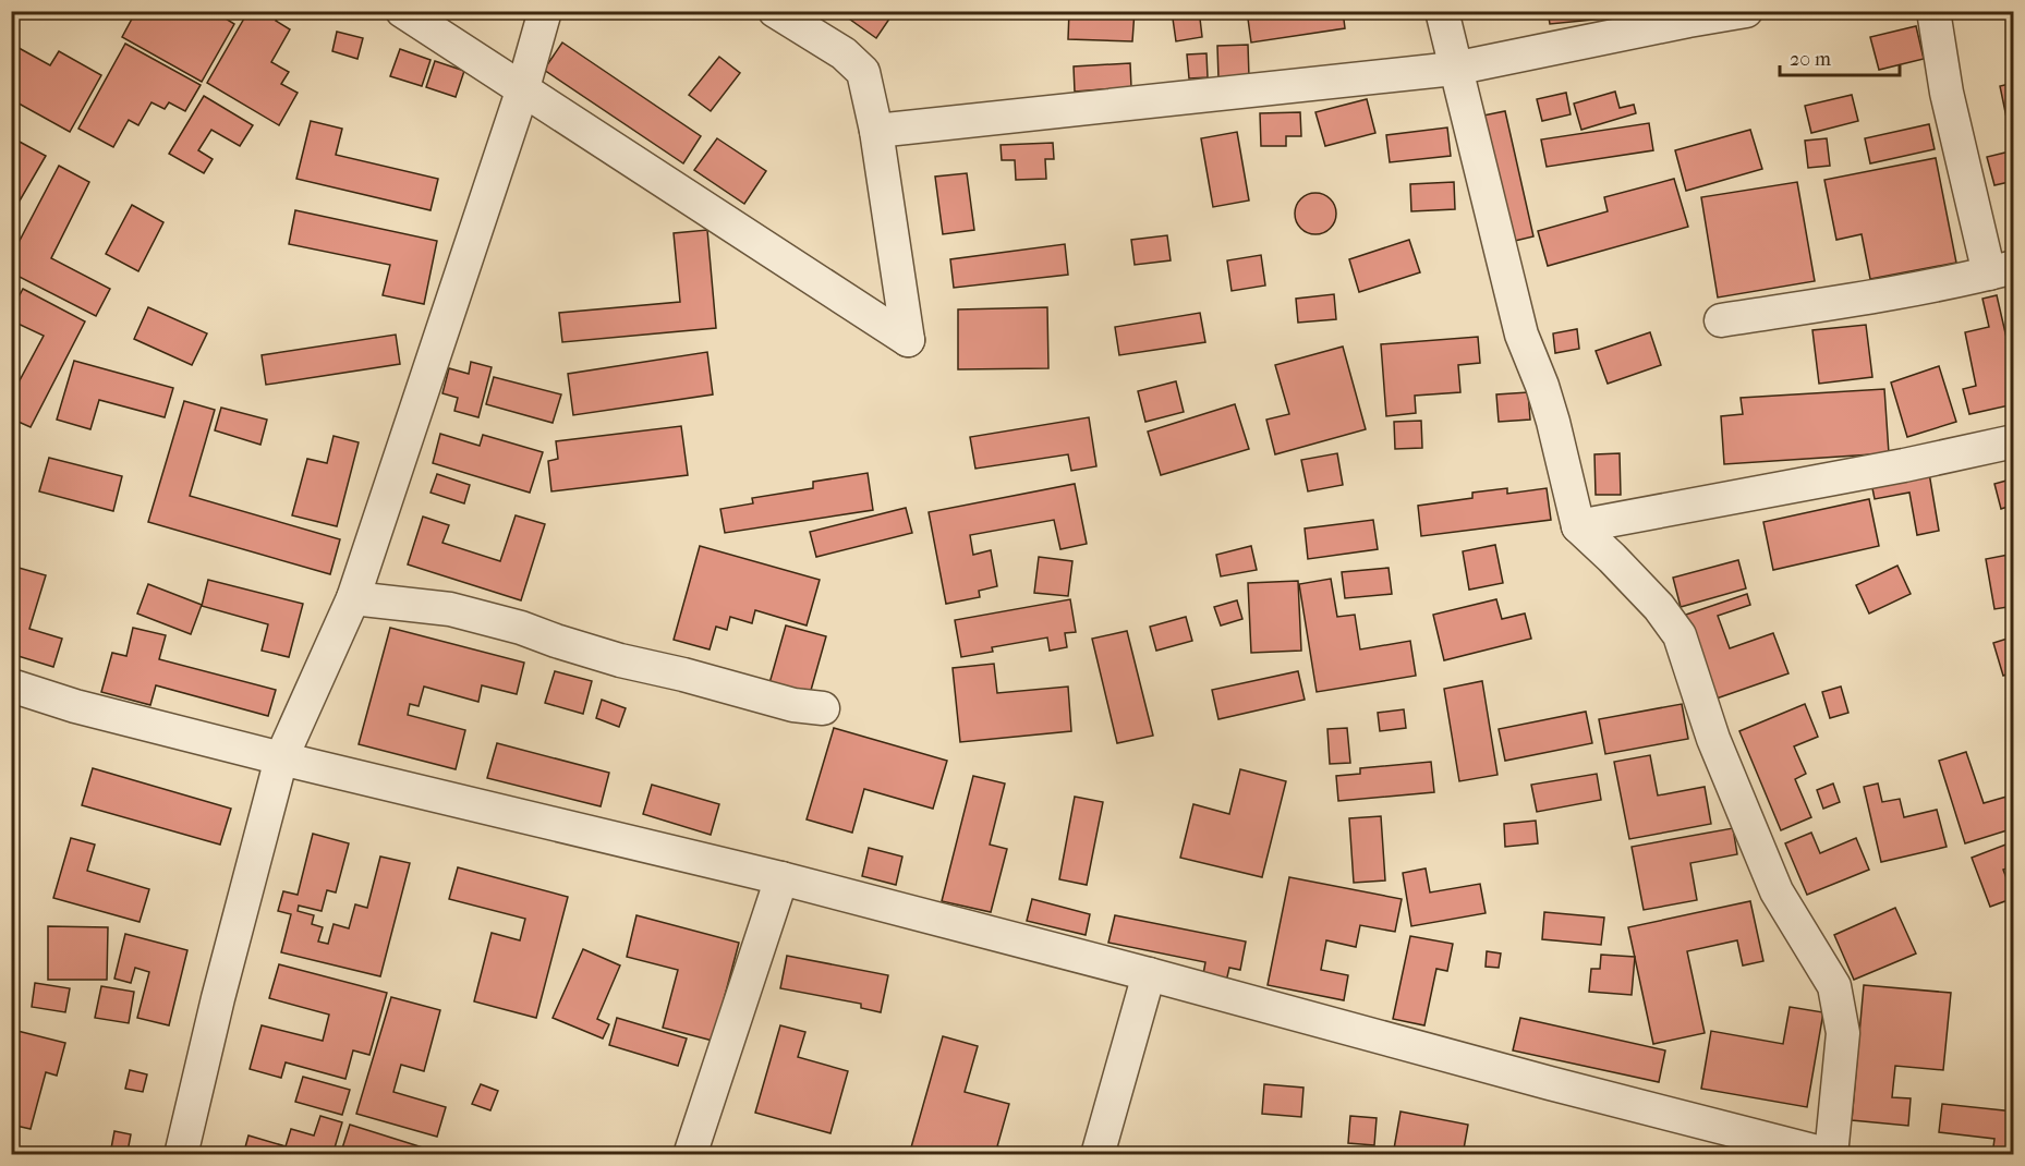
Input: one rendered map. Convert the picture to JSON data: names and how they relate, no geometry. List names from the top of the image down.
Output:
{
  "scale_bar": "20 m"
}
